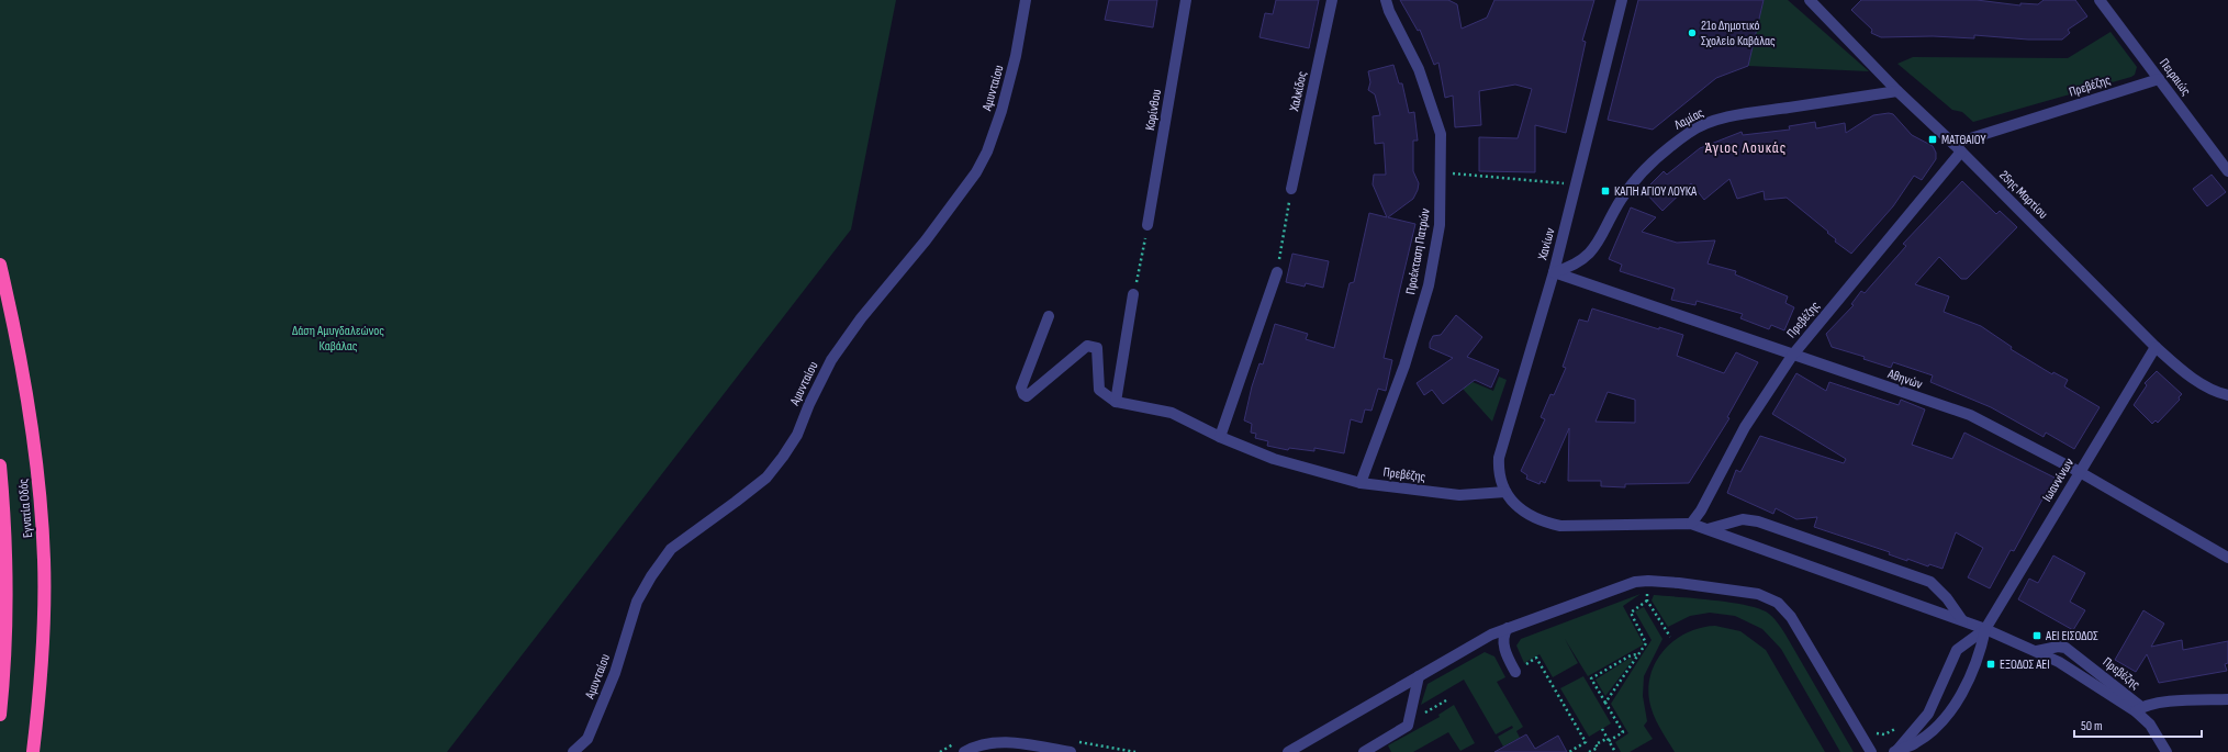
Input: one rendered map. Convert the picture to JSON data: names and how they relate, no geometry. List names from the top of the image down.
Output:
{
  "streets": {
    "highway": ["Εγνατία Οδός"],
    "street": [
      "Πειραιώς",
      "Πρεβέζης",
      "Αμυνταίου",
      "Χαλκίδος",
      "Κορίνθου",
      "Λαμίας",
      "25ης Μαρτίου",
      "Χανίων",
      "Προέκταση Πατρών",
      "Αθηνών",
      "Ιωαννίνων"
    ]
  },
  "crossings": [
    ["Πειραιώς", "Πρεβέζης"],
    ["Πρεβέζης", "25ης Μαρτίου"],
    ["Πρεβέζης", "Χανίων"],
    ["Πρεβέζης", "Προέκταση Πατρών"],
    ["Πρεβέζης", "Αθηνών"],
    ["Πρεβέζης", "Ιωαννίνων"],
    ["Λαμίας", "25ης Μαρτίου"],
    ["Λαμίας", "Χανίων"],
    ["Λαμίας", "Αθηνών"],
    ["25ης Μαρτίου", "Ιωαννίνων"],
    ["Χανίων", "Αθηνών"],
    ["Αθηνών", "Ιωαννίνων"]
  ],
  "districts": ["Άγιος Λουκάς"],
  "parks": ["Δάση Αμυγδαλεώνος Καβάλας"],
  "places": {
    "other": ["21ο Δημοτικό Σχολείο Καβάλας"],
    "transit": [
      "ΜΑΤΘΑΙΟΥ",
      "ΚΑΠΗ ΑΓΙΟΥ ΛΟΥΚΑ",
      "ΑΕΙ ΕΙΣΟΔΟΣ",
      "ΕΞΟΔΟΣ ΑΕΙ"
    ]
  },
  "scale_bar": "50 m"
}
